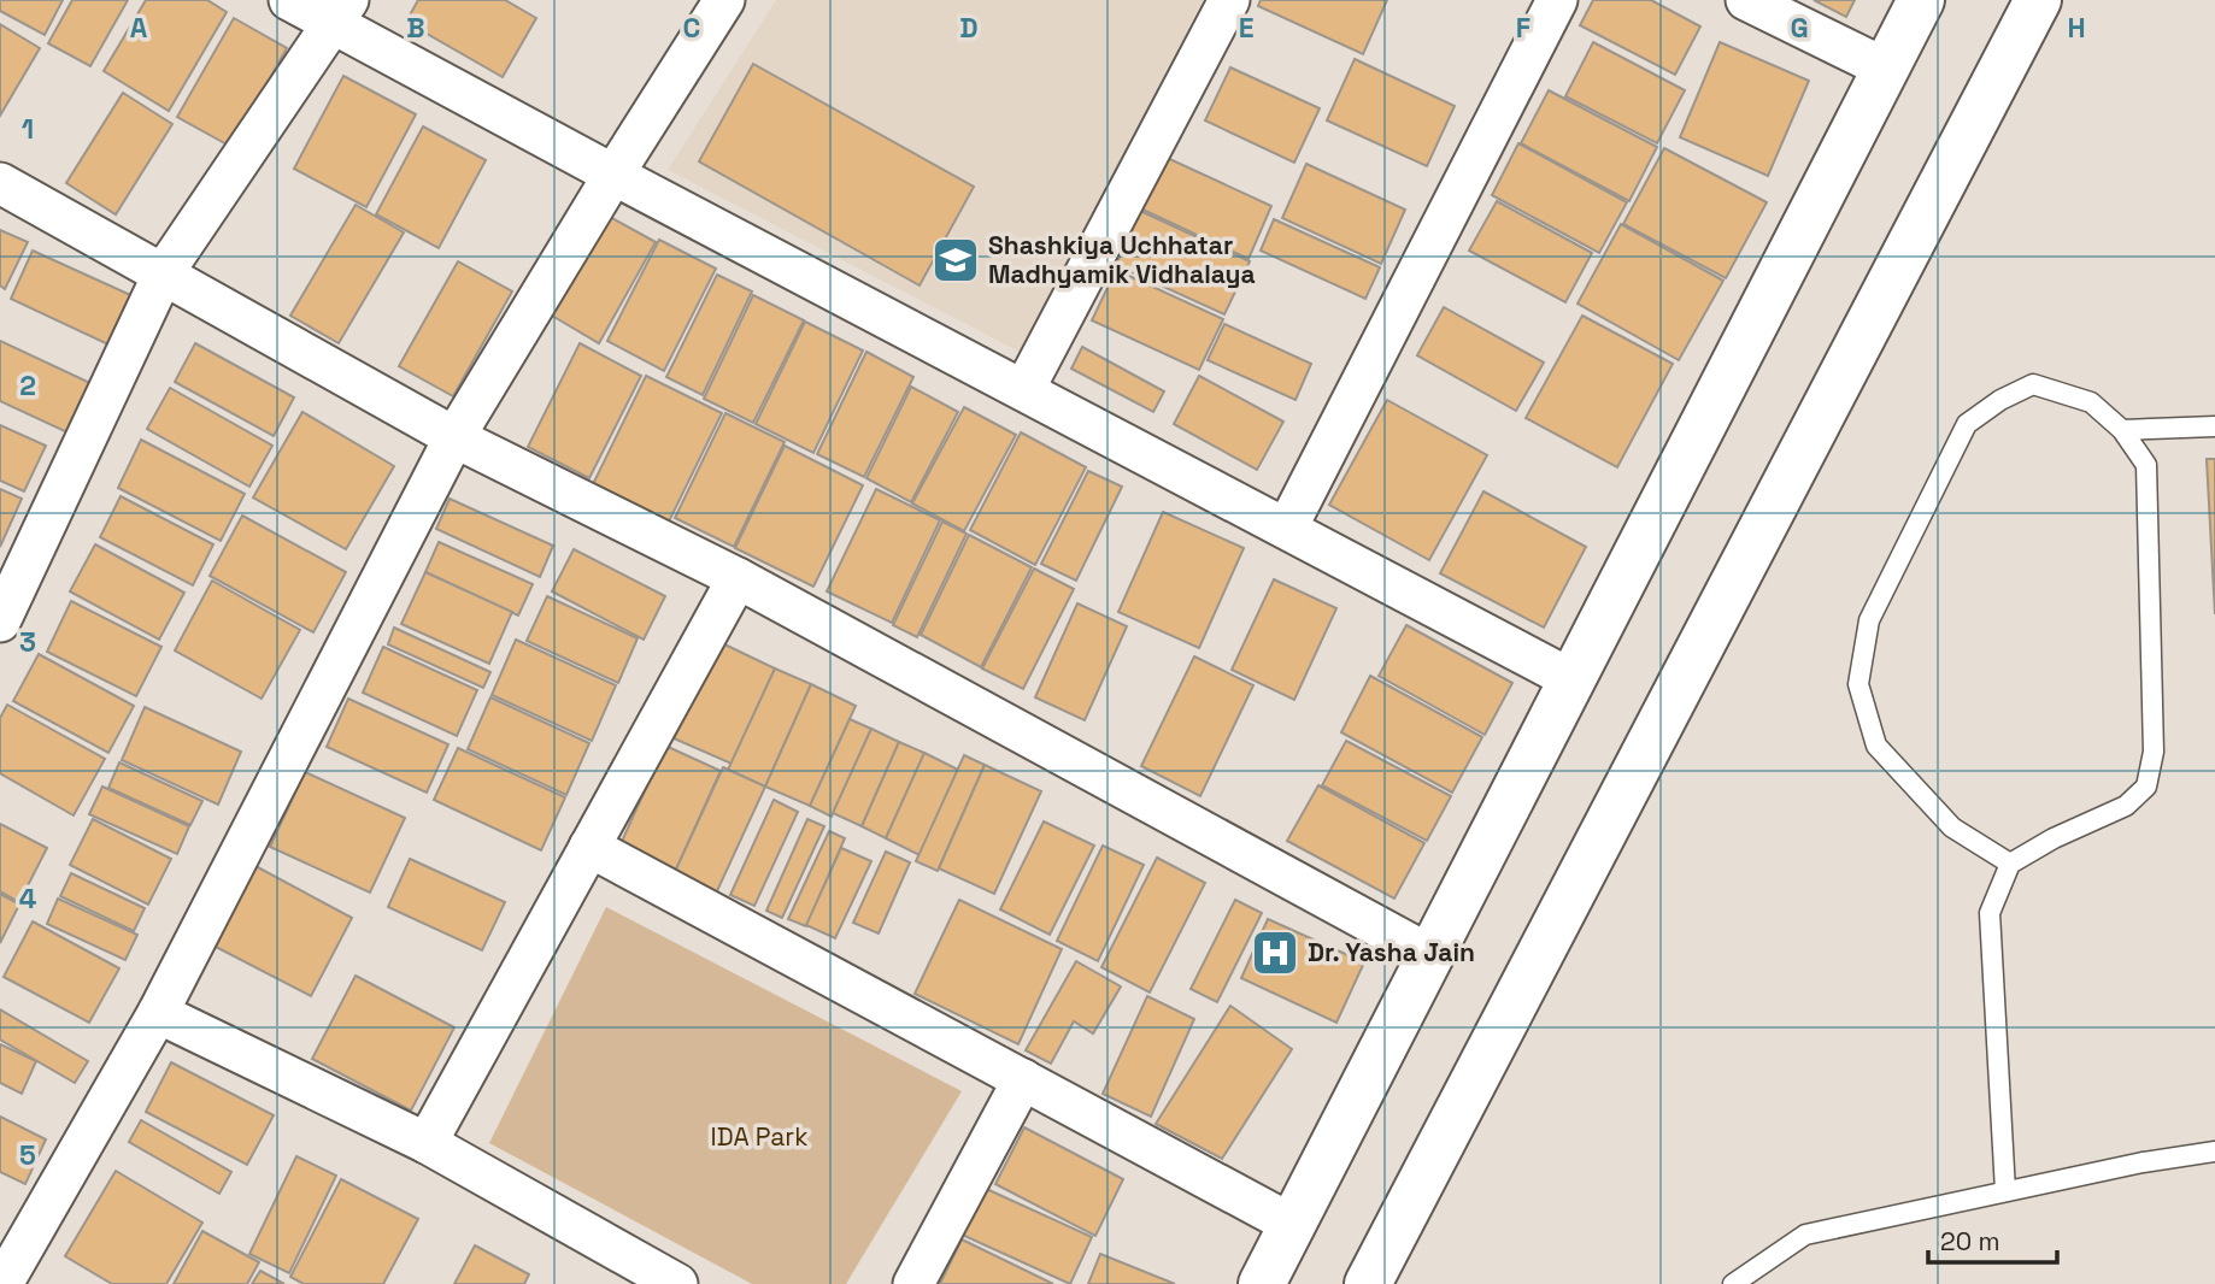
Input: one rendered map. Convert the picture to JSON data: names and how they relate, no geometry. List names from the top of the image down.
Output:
{
  "parks": ["IDA Park"],
  "places": {
    "school or university": ["Shashkiya Uchhatar Madhyamik Vidhalaya"],
    "hospital": ["Dr. Yasha Jain"]
  },
  "scale_bar": "20 m",
  "grid": {
    "columns": [
      "A",
      "B",
      "C",
      "D",
      "E",
      "F",
      "G",
      "H"
    ],
    "rows": [
      "1",
      "2",
      "3",
      "4",
      "5"
    ]
  }
}
